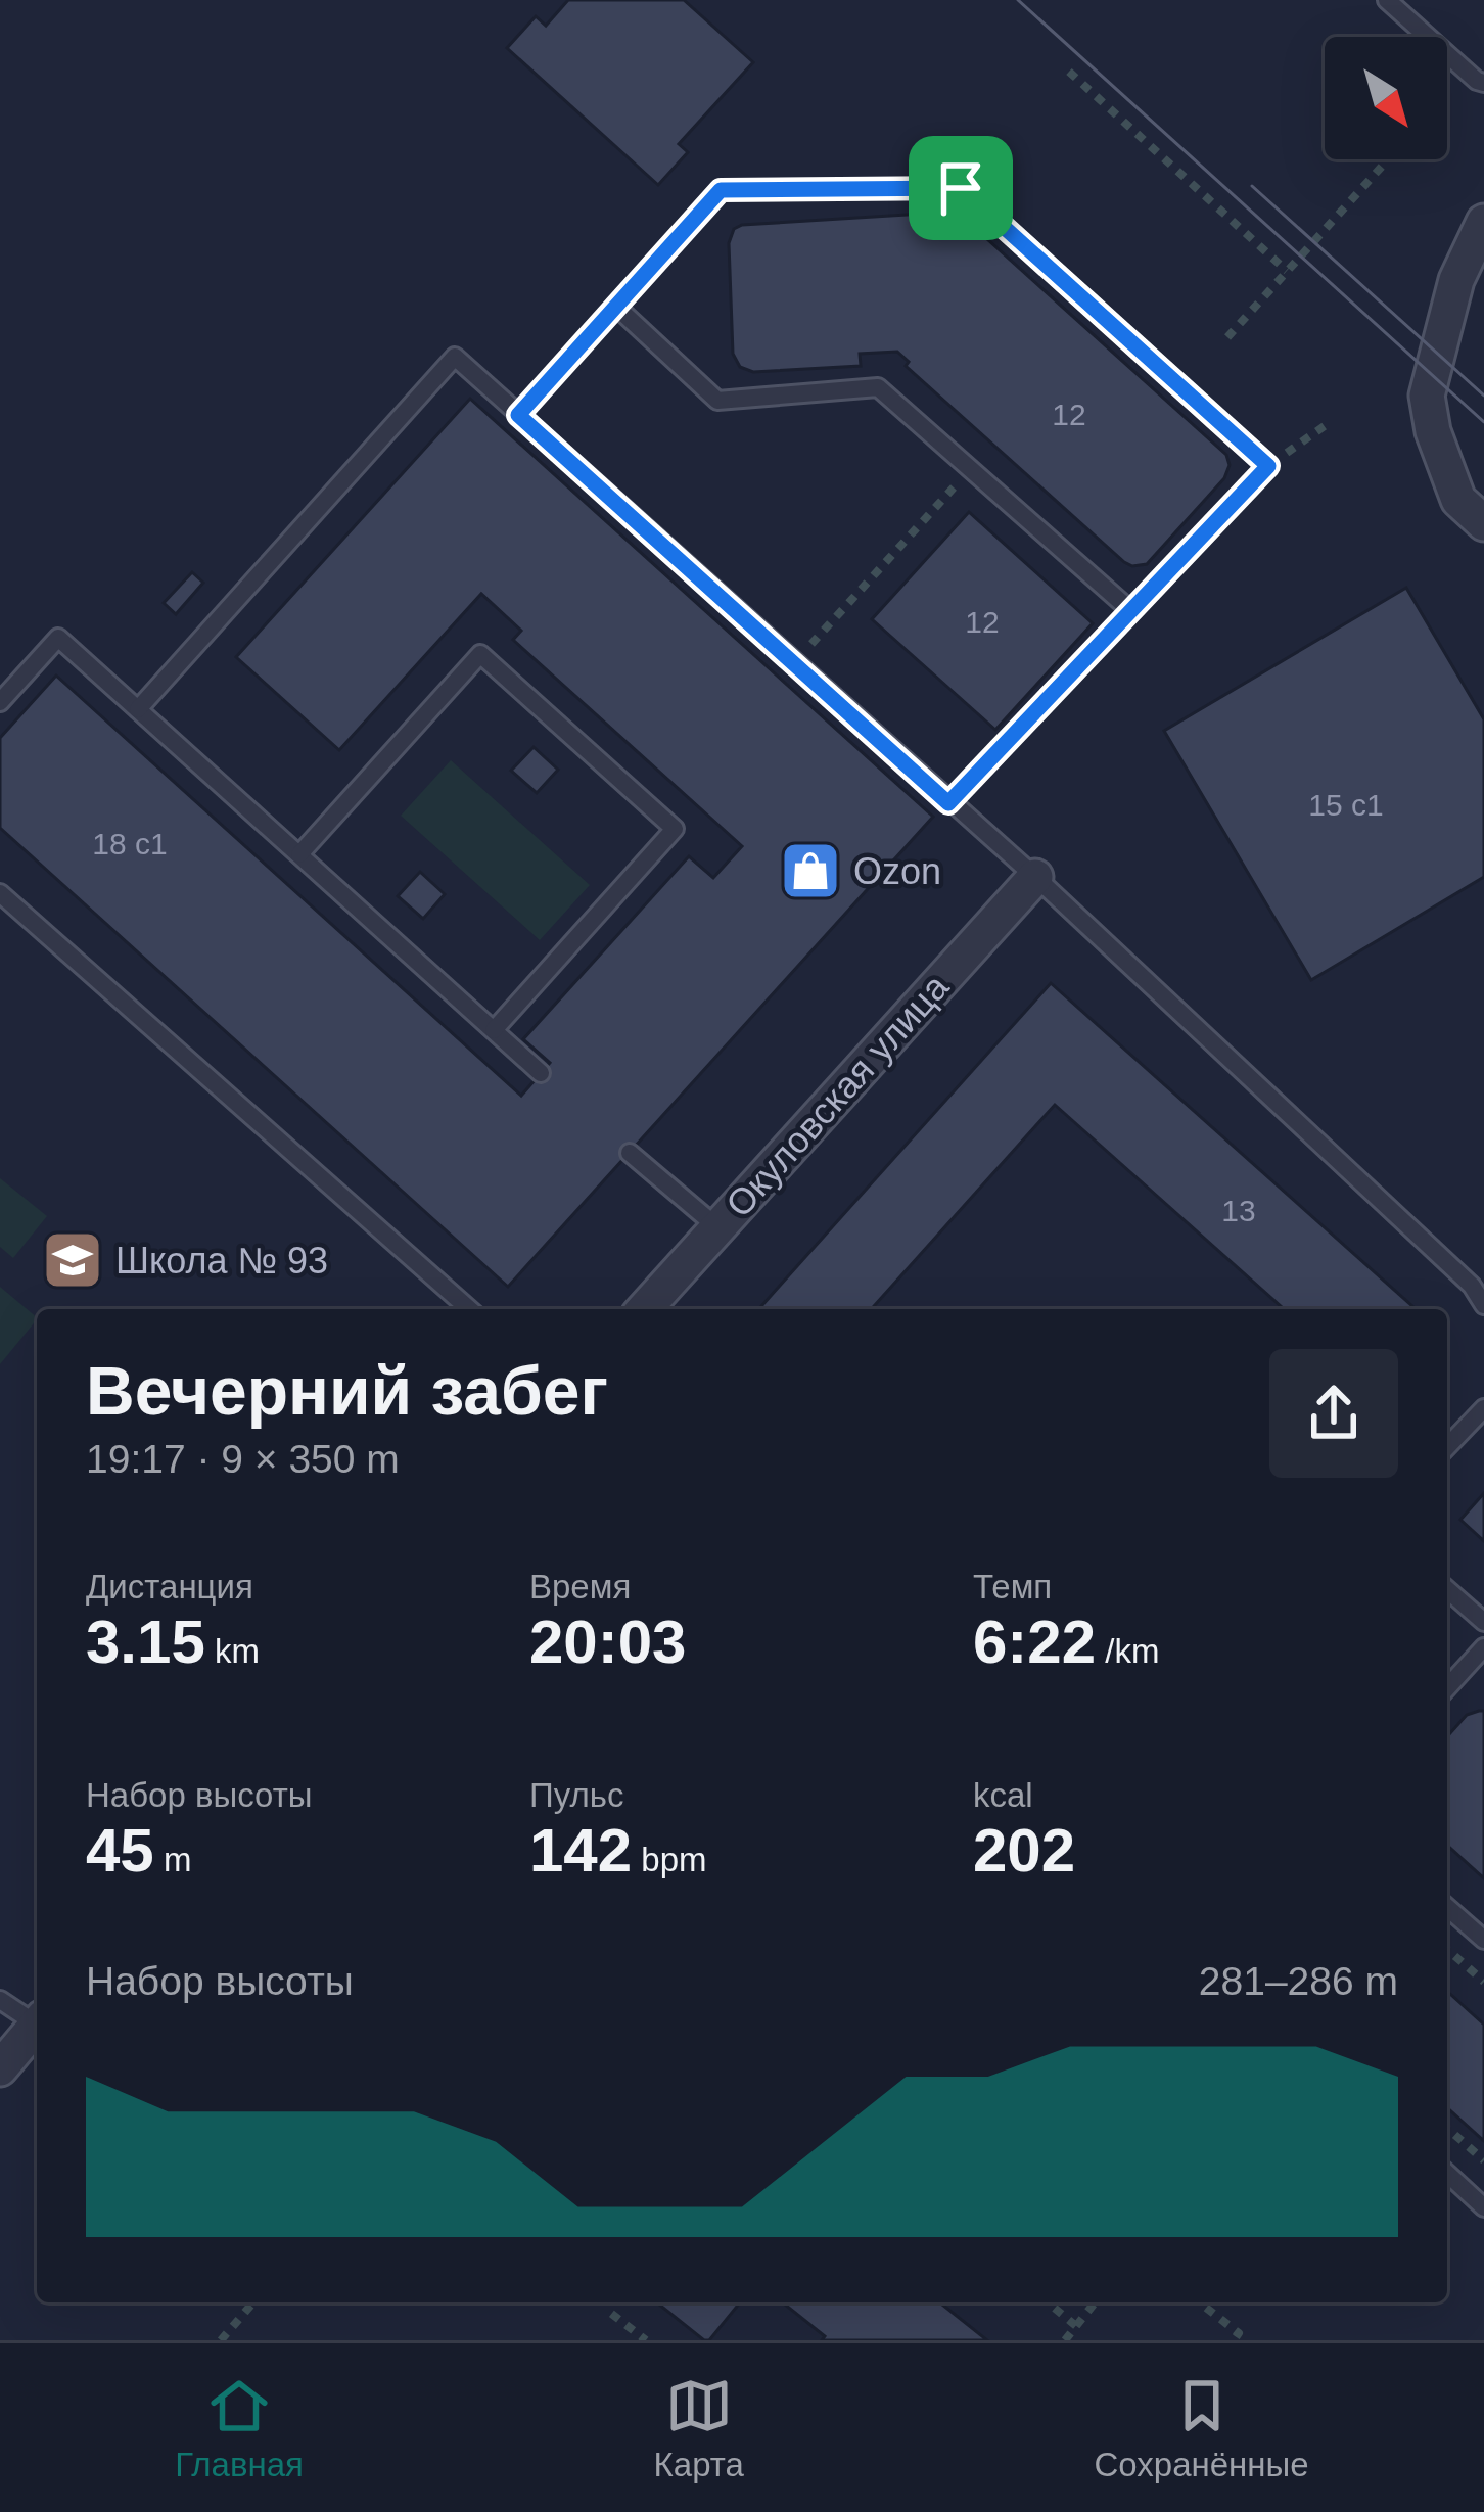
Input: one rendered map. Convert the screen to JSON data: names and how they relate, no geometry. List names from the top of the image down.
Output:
{
  "streets": {
    "street": ["Окуловская улица"]
  },
  "places": {
    "shop": ["Ozon"],
    "school or university": ["Школа № 93"]
  },
  "house_numbers": [
    "12",
    "12",
    "15 с1",
    "18 с1",
    "13"
  ],
  "north": "bottom right",
  "page": {
    "heading": ["Вечерний забег", "19:17 · 9 × 350 m"],
    "stats": [
      ["Дистанция", "3.15 km"],
      ["Время", "20:03"],
      ["Темп", "6:22 /km"],
      ["Набор высоты", "45 m"],
      ["Пульс", "142 bpm"],
      ["kcal", "202"]
    ],
    "chart": ["Набор высоты", "281–286 m"],
    "tabs": ["Главная", "Карта", "Сохранённые"]
  }
}
